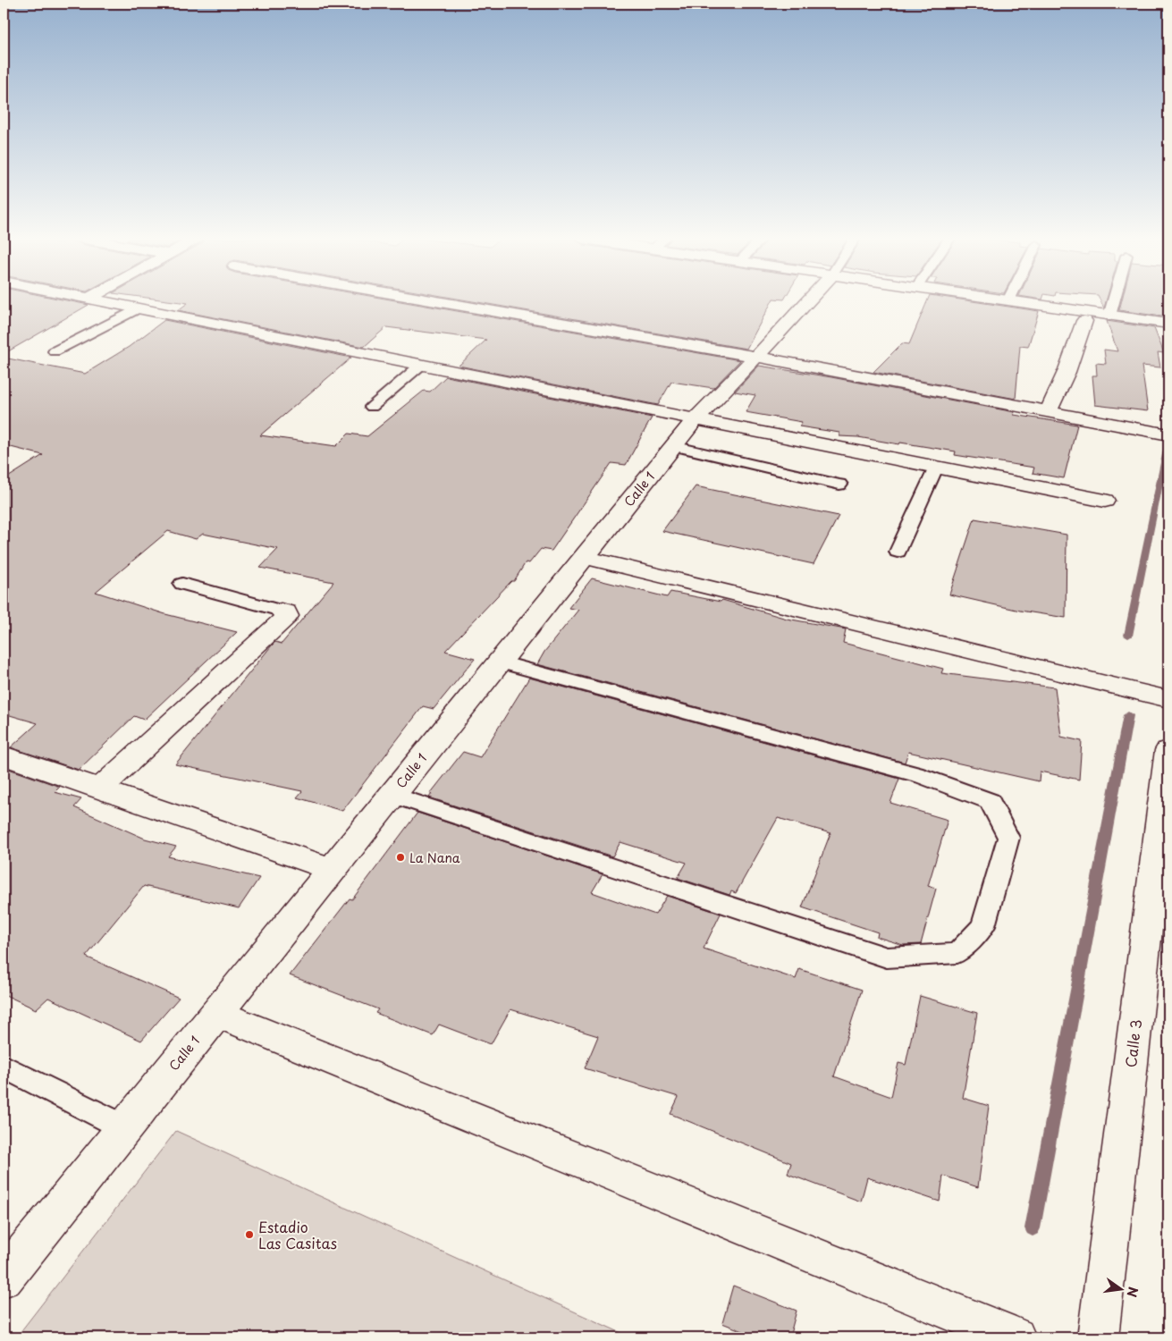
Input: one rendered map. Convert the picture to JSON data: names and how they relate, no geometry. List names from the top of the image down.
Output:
{
  "streets": {
    "street": ["Calle 1", "Calle 3"]
  },
  "places": ["La Nana", "Estadio Las Casitas"],
  "north": "right"
}
